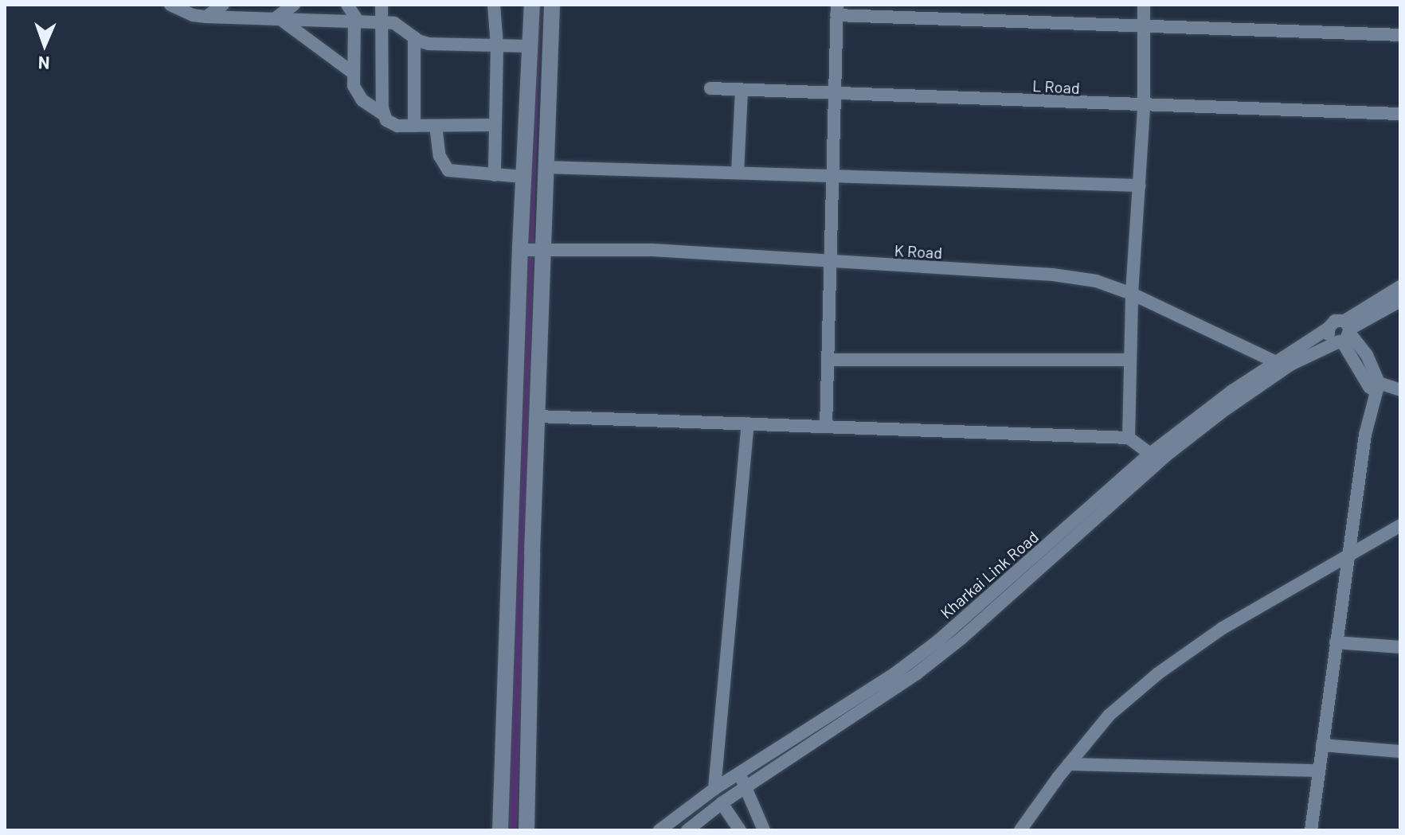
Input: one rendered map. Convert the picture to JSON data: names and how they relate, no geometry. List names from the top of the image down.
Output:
{
  "streets": {
    "street": ["L Road", "K Road", "Kharkai Link Road"]
  },
  "crossings": [
    ["K Road", "Kharkai Link Road"]
  ],
  "north": "bottom"
}
